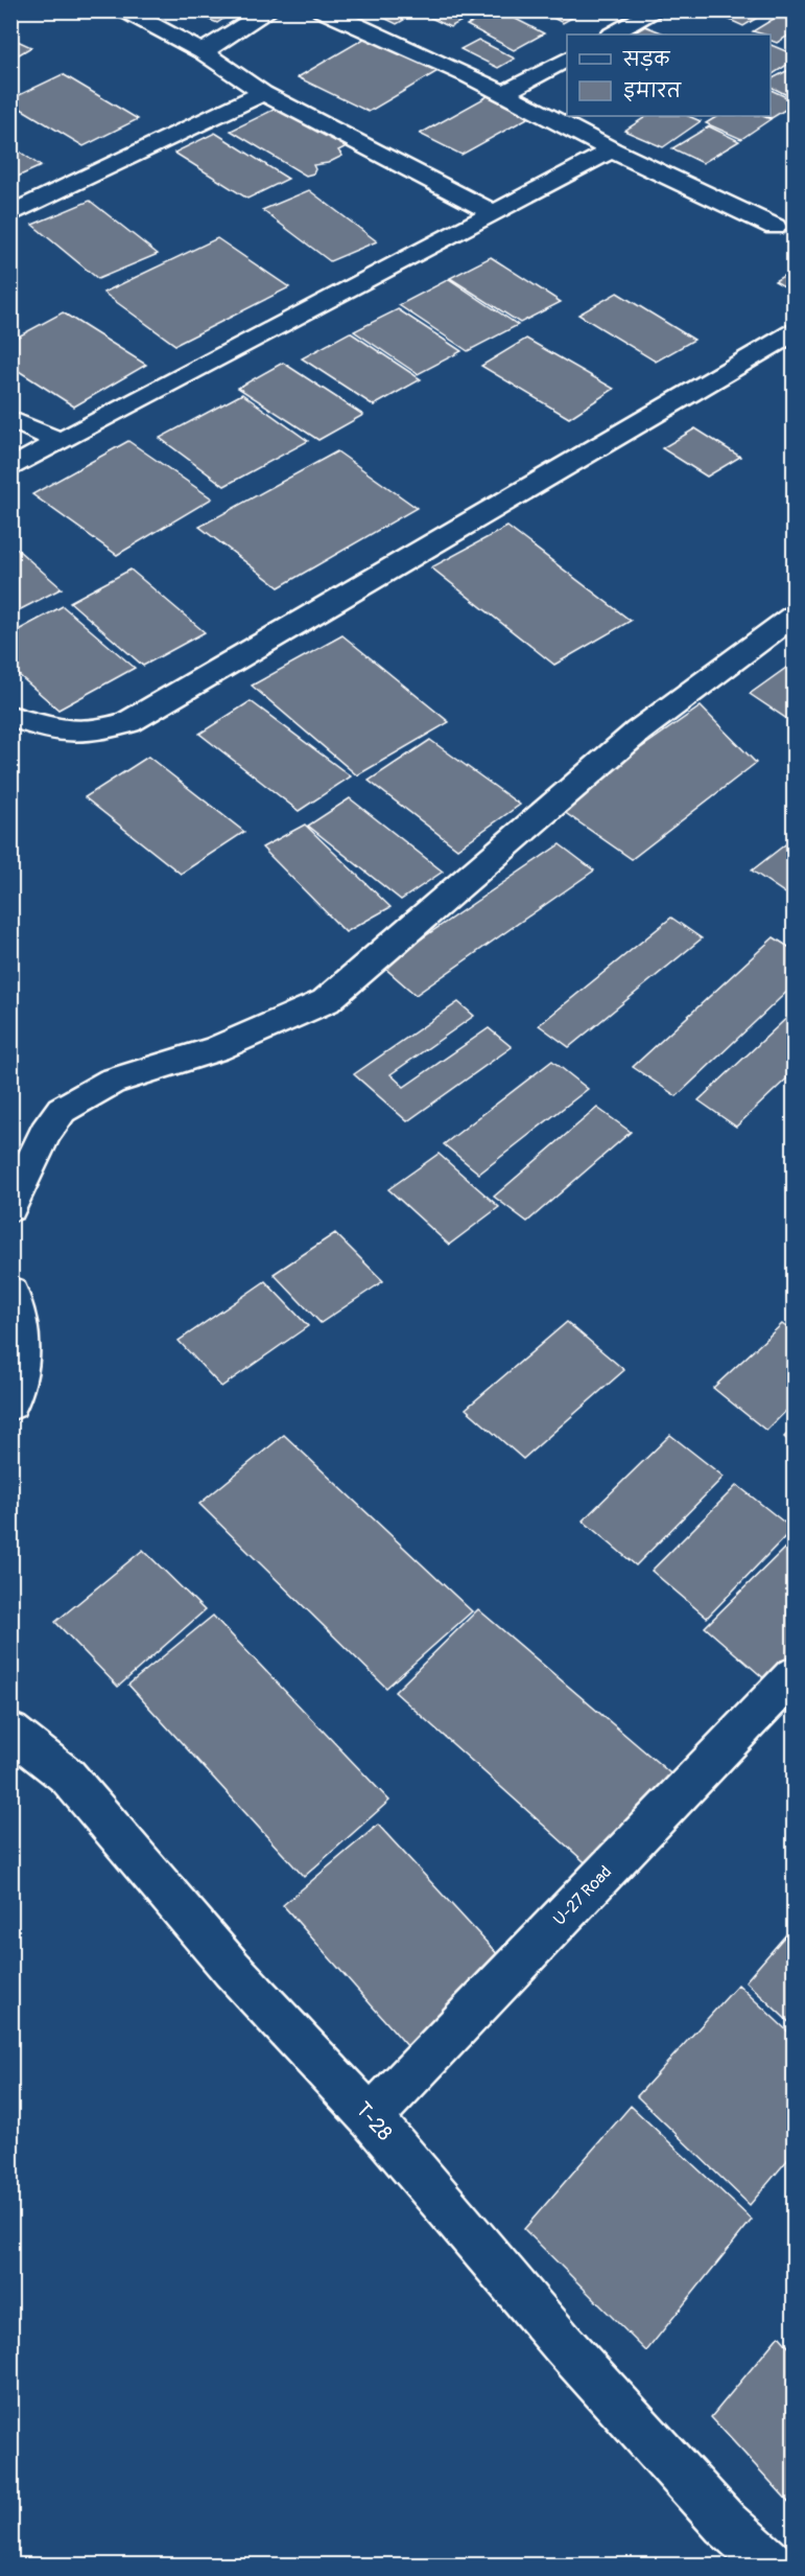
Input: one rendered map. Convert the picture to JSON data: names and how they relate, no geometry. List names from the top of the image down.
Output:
{
  "streets": {
    "street": ["U-27 Road", "T-28"]
  },
  "crossings": [
    ["U-27 Road", "T-28"]
  ],
  "legend": ["सड़क", "इमारत"]
}
